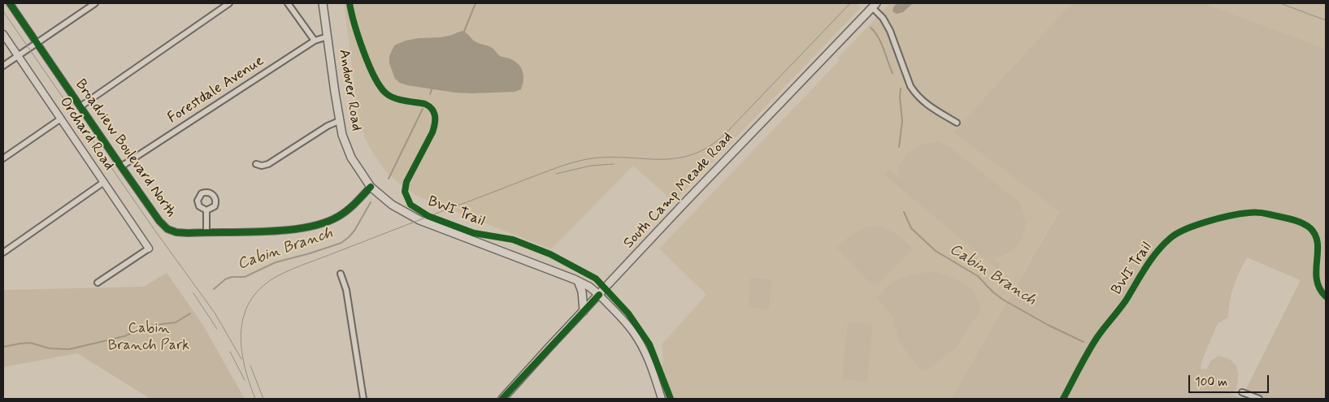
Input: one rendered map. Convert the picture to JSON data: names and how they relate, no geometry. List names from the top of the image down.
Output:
{
  "streets": {
    "main road": ["Andover Road", "South Camp Meade Road"],
    "street": ["Forestdale Avenue", "Orchard Road", "Broadview Boulevard North"],
    "cycle path": ["BWI Trail"]
  },
  "crossings": [
    ["Forestdale Avenue", "Andover Road"],
    ["Forestdale Avenue", "Broadview Boulevard North"],
    ["Andover Road", "Broadview Boulevard North"],
    ["Andover Road", "South Camp Meade Road"]
  ],
  "water": ["Cabin Branch"],
  "parks": ["Cabin Branch Park"],
  "scale_bar": "100 m"
}
